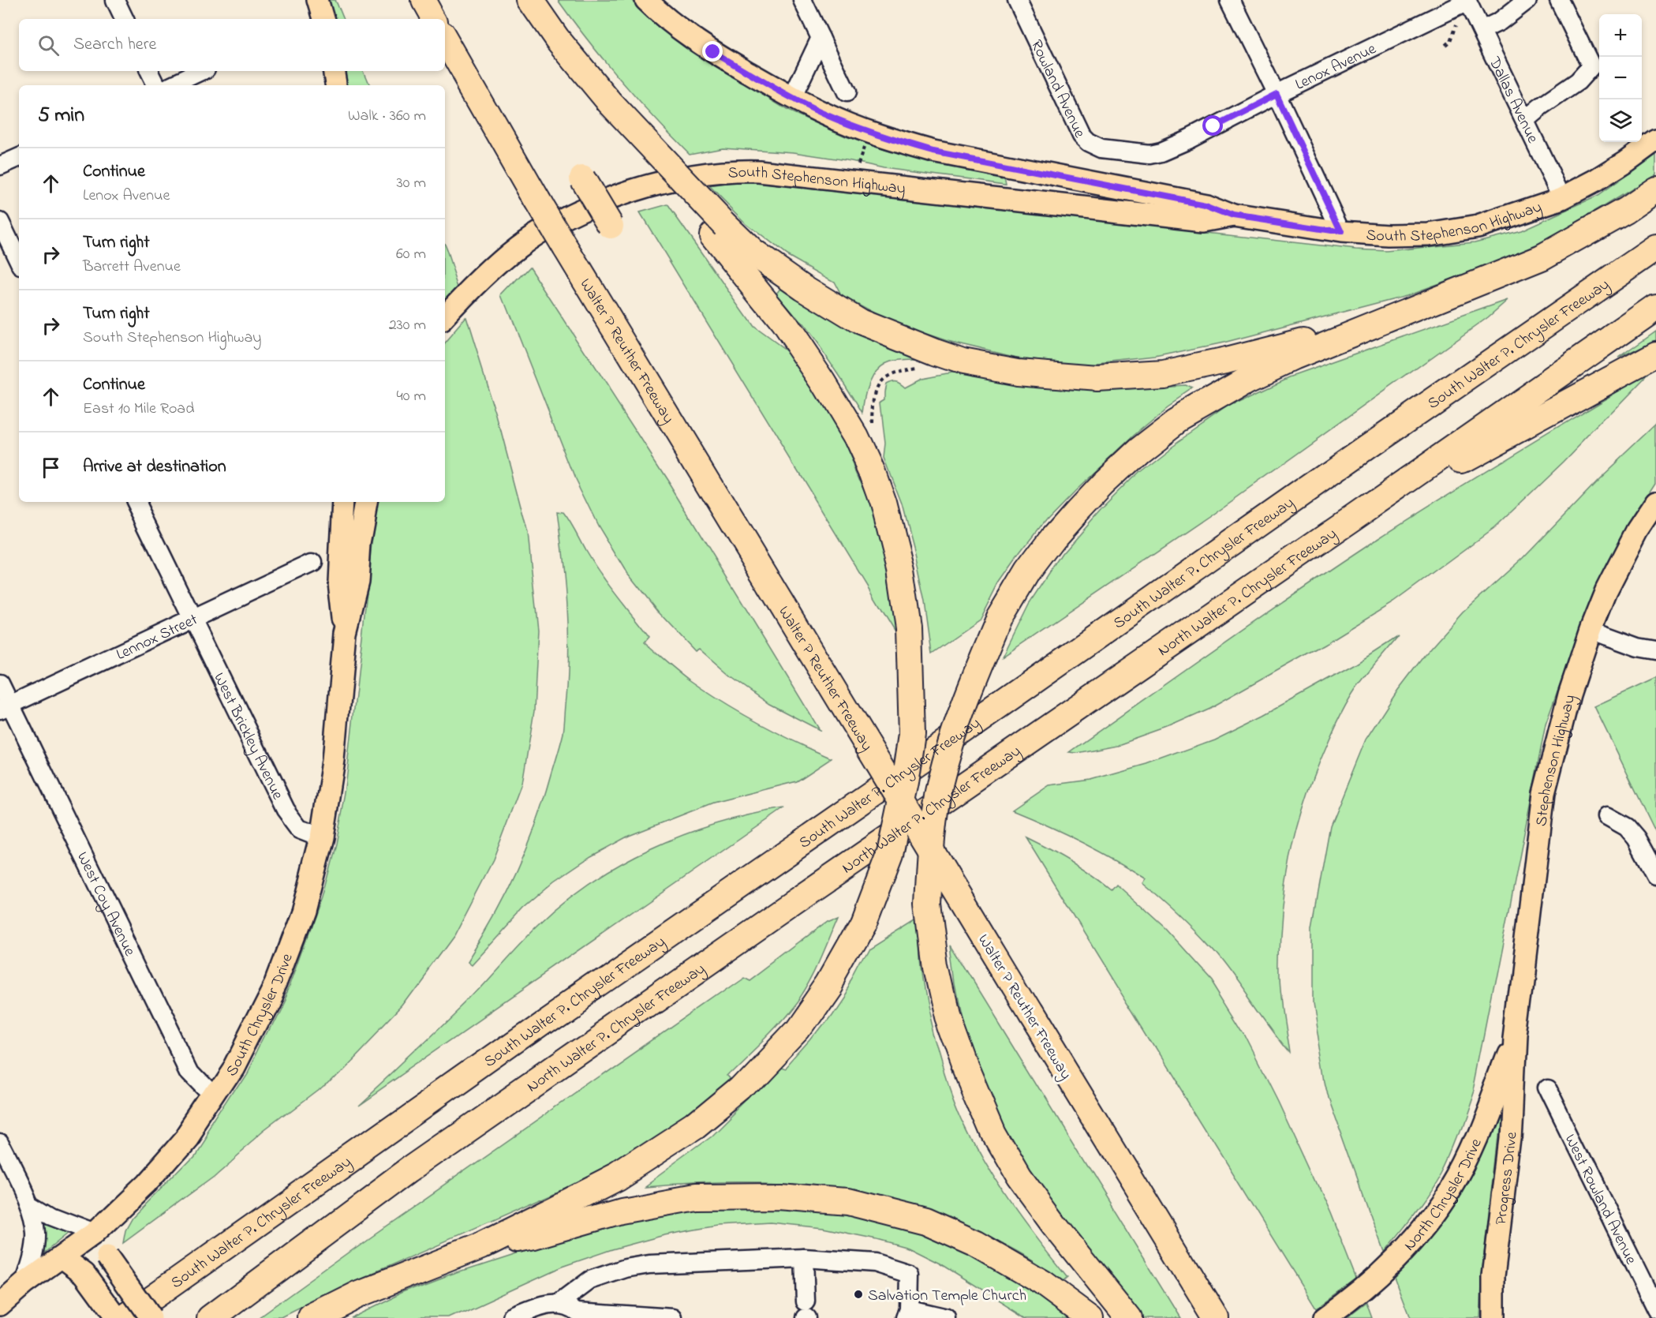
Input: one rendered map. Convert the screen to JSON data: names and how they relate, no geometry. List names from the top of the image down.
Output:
{
  "streets": {
    "highway": ["South Walter P. Chrysler Freeway", "Walter P Reuther Freeway", "North Walter P. Chrysler Freeway"],
    "main road": [
      "South Stephenson Highway",
      "Stephenson Highway",
      "South Chrysler Drive",
      "Progress Drive",
      "North Chrysler Drive"
    ],
    "street": [
      "Lenox Avenue",
      "Rowland Avenue",
      "Dallas Avenue",
      "Lennox Street",
      "West Brickley Avenue",
      "West Coy Avenue",
      "West Rowland Avenue"
    ]
  },
  "crossings": [
    ["Lenox Avenue", "Rowland Avenue"],
    ["Lenox Avenue", "Dallas Avenue"],
    ["Dallas Avenue", "South Stephenson Highway"],
    ["Lennox Street", "West Brickley Avenue"],
    ["Lennox Street", "West Coy Avenue"],
    ["West Brickley Avenue", "South Chrysler Drive"],
    ["Stephenson Highway", "Progress Drive"],
    ["Stephenson Highway", "North Chrysler Drive"],
    ["West Coy Avenue", "South Chrysler Drive"],
    ["Progress Drive", "North Chrysler Drive"]
  ],
  "places": ["Salvation Temple Church"],
  "page": {
    "map_buttons": ["+", "−"],
    "search": "Search here",
    "heading": ["5 min", "Walk · 360 m"],
    "list": [
      ["Continue", "Lenox Avenue", "30 m"],
      ["Turn right", "Barrett Avenue", "60 m"],
      ["Turn right", "South Stephenson Highway", "230 m"],
      ["Continue", "East 10 Mile Road", "40 m"],
      "Arrive at destination"
    ]
  }
}
